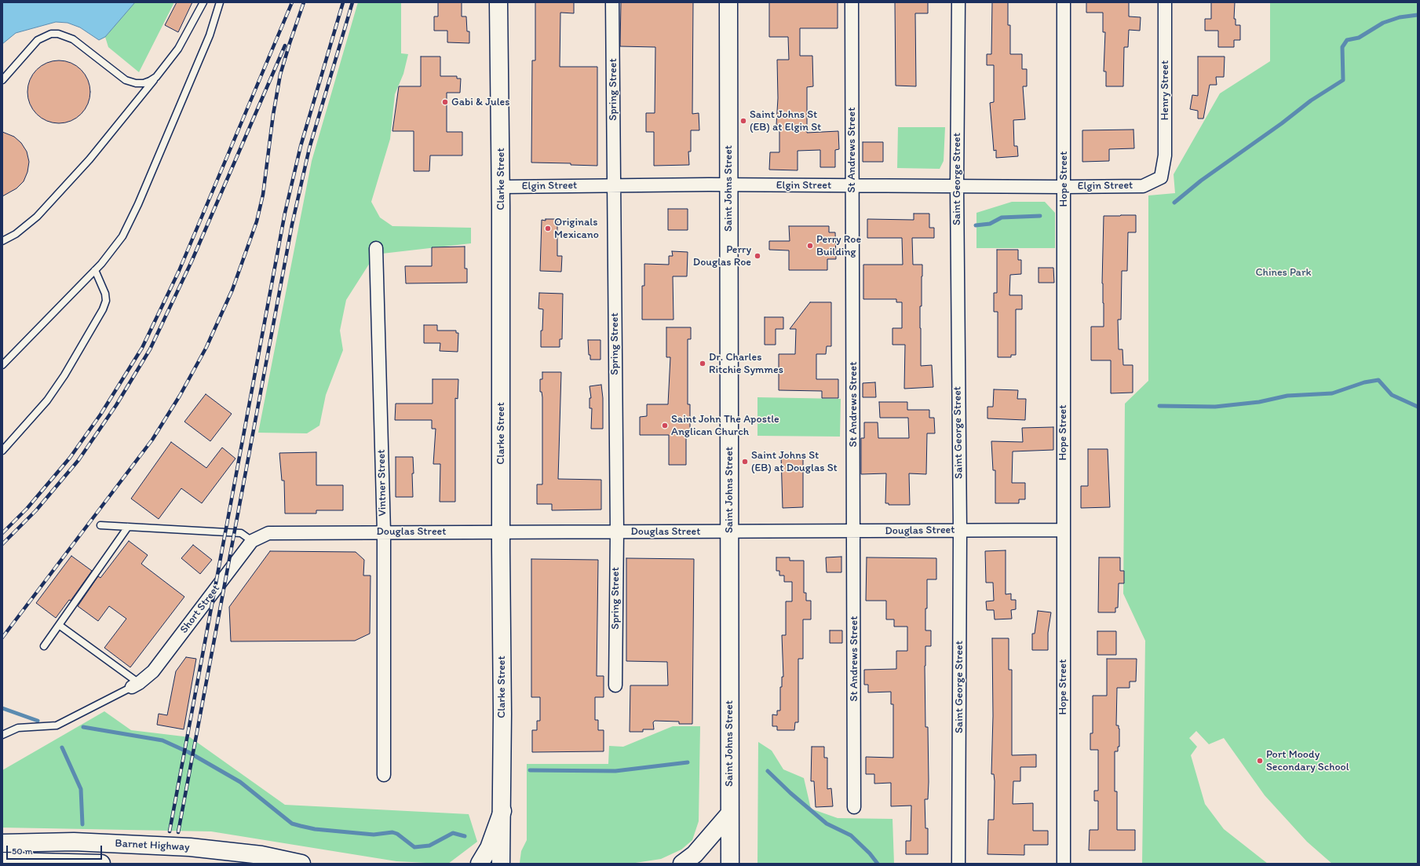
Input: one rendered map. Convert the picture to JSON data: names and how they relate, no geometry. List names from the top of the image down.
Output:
{
  "streets": {
    "main road": ["Clarke Street", "Saint Johns Street", "Barnet Highway"],
    "street": [
      "Spring Street",
      "Henry Street",
      "St Andrews Street",
      "Saint George Street",
      "Hope Street",
      "Elgin Street",
      "Vintner Street",
      "Douglas Street",
      "Short Street"
    ]
  },
  "crossings": [
    ["Spring Street", "Elgin Street"],
    ["Spring Street", "Douglas Street"],
    ["Henry Street", "Elgin Street"],
    ["St Andrews Street", "Elgin Street"],
    ["St Andrews Street", "Douglas Street"],
    ["Clarke Street", "Elgin Street"],
    ["Clarke Street", "Douglas Street"],
    ["Saint George Street", "Elgin Street"],
    ["Saint George Street", "Douglas Street"],
    ["Hope Street", "Elgin Street"],
    ["Hope Street", "Douglas Street"],
    ["Elgin Street", "Saint Johns Street"],
    ["Saint Johns Street", "Douglas Street"],
    ["Vintner Street", "Douglas Street"],
    ["Douglas Street", "Short Street"]
  ],
  "parks": ["Chines Park"],
  "places": [
    "Gabi & Jules",
    "Saint Johns St (EB) at Elgin St",
    "Originals Mexicano",
    "Perry Roe Building",
    "Perry Douglas Roe",
    "Dr. Charles Ritchie Symmes",
    "Saint John The Apostle Anglican Church",
    "Saint Johns St (EB) at Douglas St",
    "Port Moody Secondary School"
  ],
  "scale_bar": "50 m"
}
